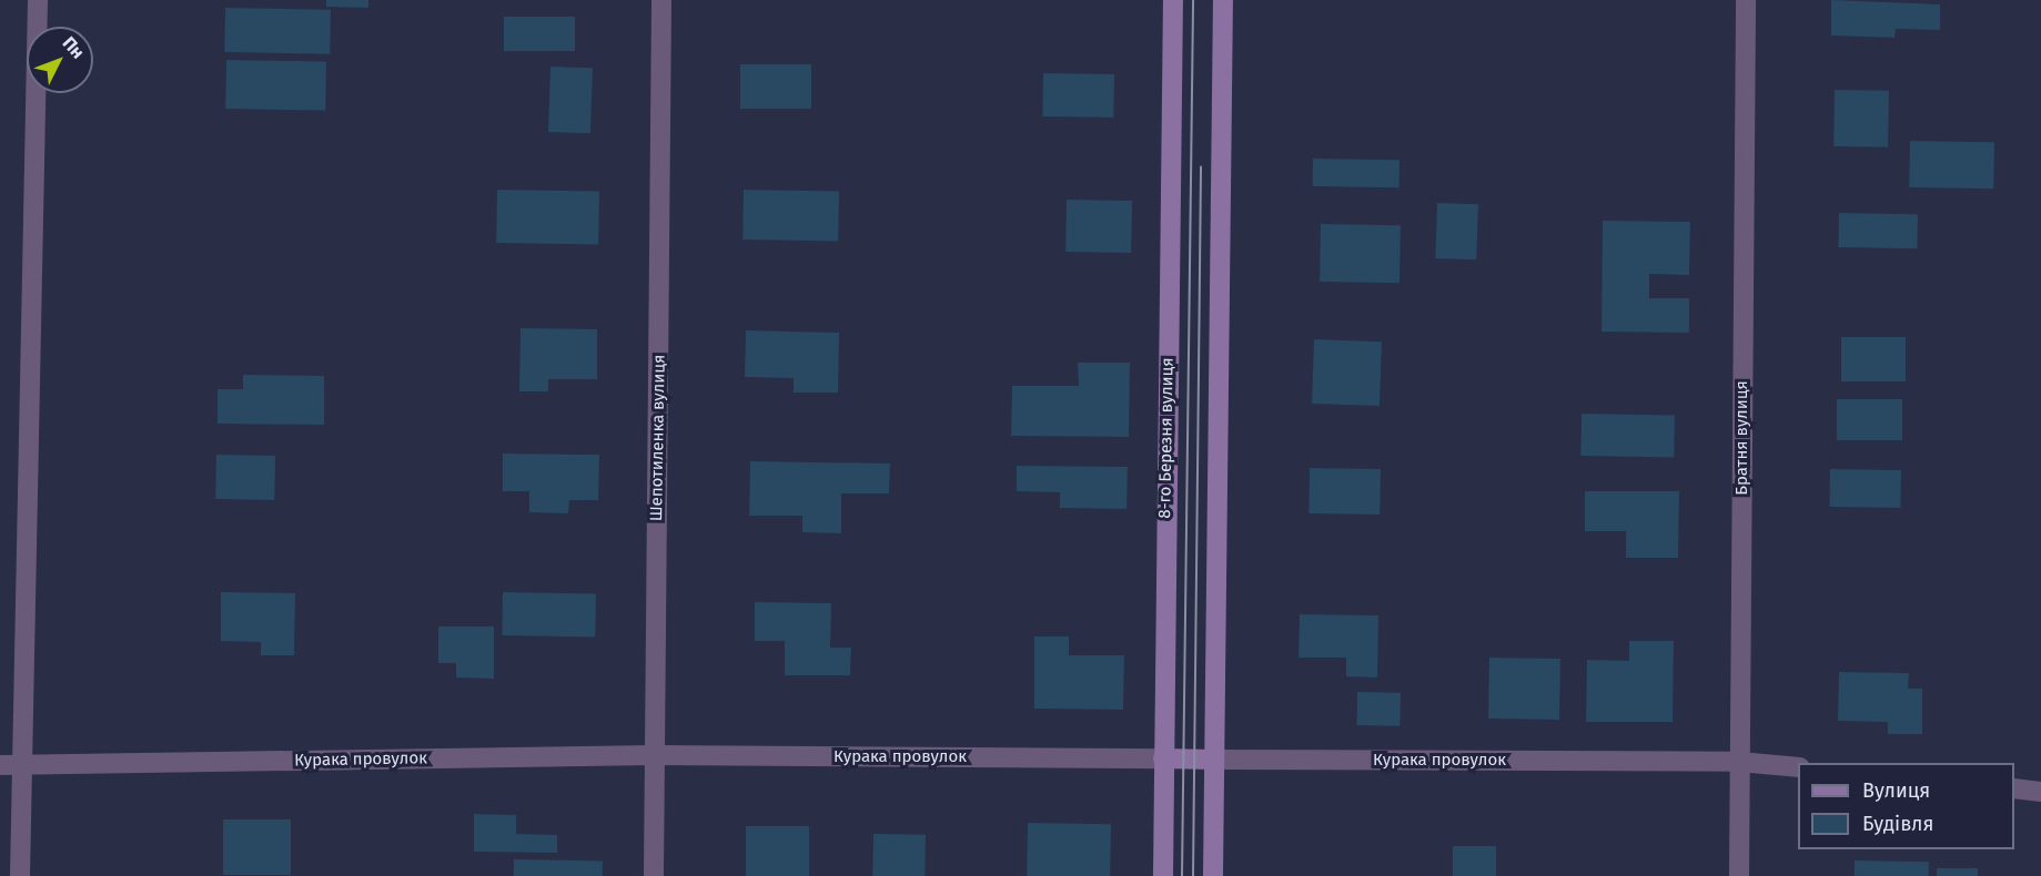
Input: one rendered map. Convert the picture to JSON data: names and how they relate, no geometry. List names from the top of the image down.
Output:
{
  "streets": {
    "main road": ["8-го Березня вулиця", "Курака провулок"],
    "street": ["Шепотиленка вулиця", "Братня вулиця"]
  },
  "crossings": [
    ["Шепотиленка вулиця", "Курака провулок"],
    ["8-го Березня вулиця", "Курака провулок"],
    ["Братня вулиця", "Курака провулок"]
  ],
  "legend": ["Вулиця", "Будівля"],
  "north": "top right"
}
